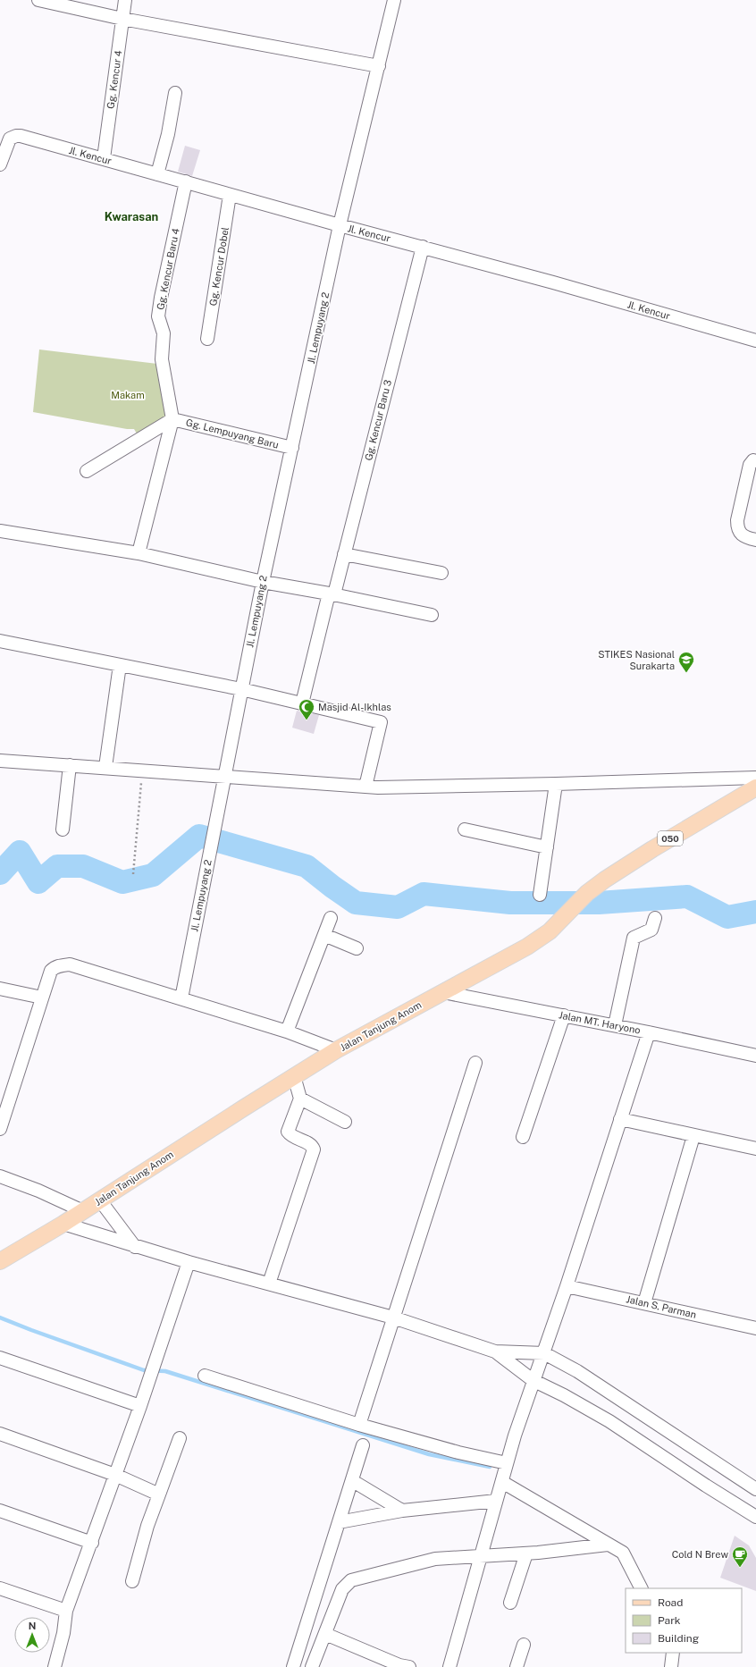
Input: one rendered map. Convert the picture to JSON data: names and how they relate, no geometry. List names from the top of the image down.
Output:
{
  "streets": {
    "main road": ["050", "Jalan Tanjung Anom"],
    "street": [
      "Gg. Kencur 4",
      "Jl. Kencur",
      "Gg. Kencur Dobel",
      "Gg. Kencur Baru 4",
      "Jl. Lempuyang 2",
      "Gg. Kencur Baru 3",
      "Gg. Lempuyang Baru",
      "Jalan MT. Haryono",
      "Jalan S. Parman"
    ]
  },
  "crossings": [
    ["Gg. Kencur 4", "Jl. Kencur"],
    ["Jl. Kencur", "Gg. Kencur Dobel"],
    ["Jl. Kencur", "Gg. Kencur Baru 4"],
    ["Jl. Kencur", "Jl. Lempuyang 2"],
    ["Jl. Kencur", "Gg. Kencur Baru 3"],
    ["Gg. Kencur Baru 4", "Gg. Lempuyang Baru"],
    ["Jl. Lempuyang 2", "Gg. Lempuyang Baru"],
    ["Jalan MT. Haryono", "Jalan Tanjung Anom"]
  ],
  "districts": ["Kwarasan"],
  "parks": ["Makam"],
  "places": {
    "school or university": ["STIKES Nasional Surakarta"],
    "mosque": ["Masjid Al-Ikhlas"],
    "cafe": ["Cold N Brew"]
  },
  "legend": ["Road", "Park", "Building"],
  "north": "top"
}
